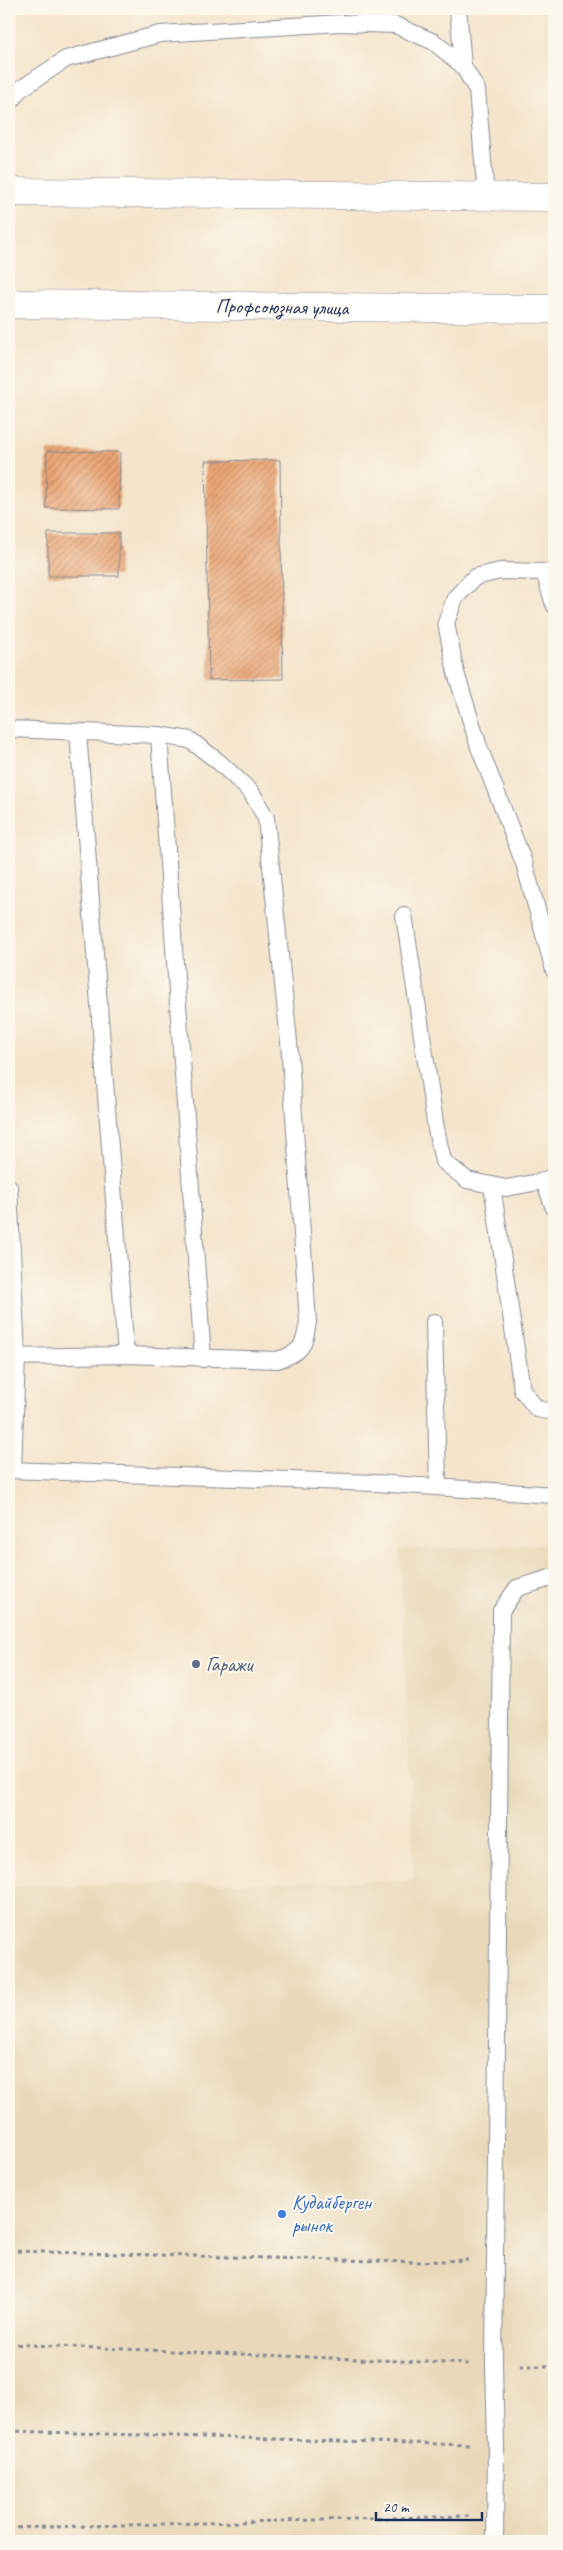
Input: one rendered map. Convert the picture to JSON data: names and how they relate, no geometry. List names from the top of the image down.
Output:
{
  "streets": {
    "street": ["Профсоюзная улица"]
  },
  "places": ["Гаражи", "Кудайберген рынок"],
  "scale_bar": "20 m"
}
